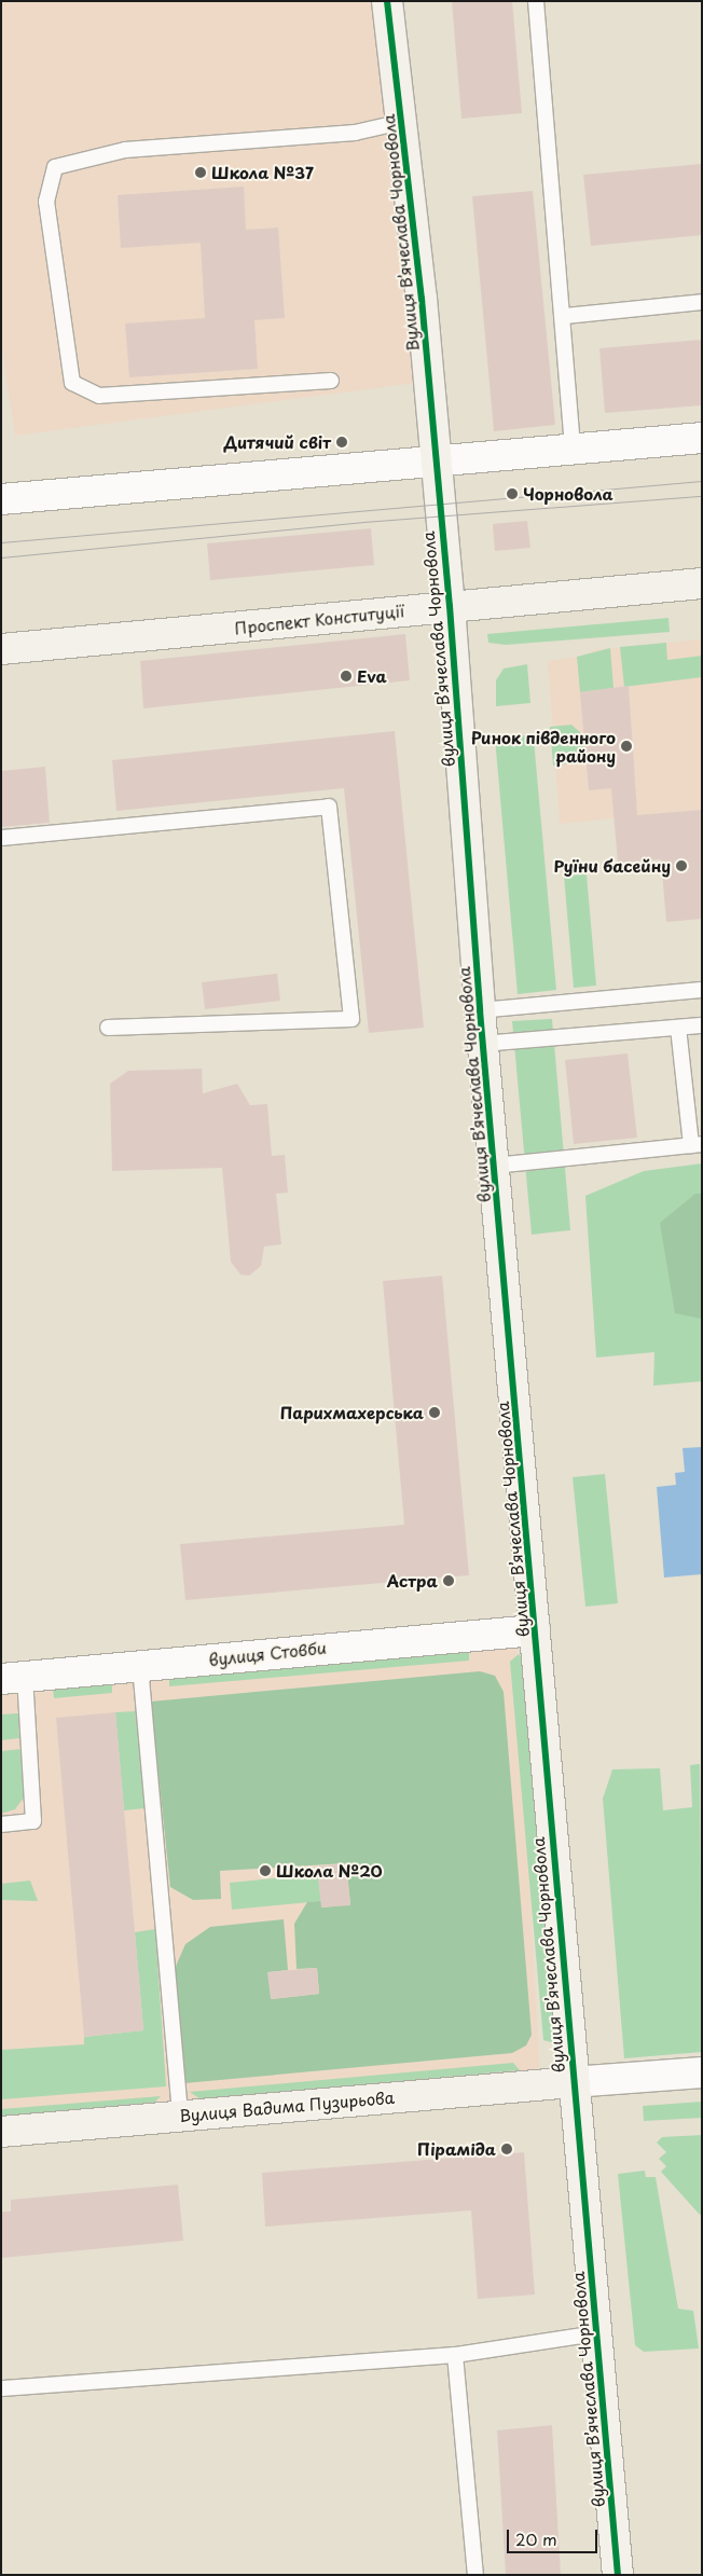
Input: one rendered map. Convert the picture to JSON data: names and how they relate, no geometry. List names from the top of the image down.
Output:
{
  "streets": {
    "street": [
      "Вулиця Вʼячеслава Чорновола",
      "Проспект Конституції",
      "вулиця Вʼячеслава Чорновола",
      "вулиця Стовби",
      "Вулиця Вадима Пузирьова"
    ]
  },
  "crossings": [
    ["Вулиця Вʼячеслава Чорновола", "вулиця Вʼячеслава Чорновола"],
    ["Проспект Конституції", "вулиця Вʼячеслава Чорновола"],
    ["вулиця Вʼячеслава Чорновола", "вулиця Стовби"],
    ["вулиця Вʼячеслава Чорновола", "Вулиця Вадима Пузирьова"]
  ],
  "places": [
    "Школа №37",
    "Дитячий світ",
    "Чорновола",
    "Eva",
    "Ринок південного району",
    "Руїни басейну",
    "Парихмахерська",
    "Астра",
    "Школа №20",
    "Піраміда"
  ],
  "scale_bar": "20 m"
}
